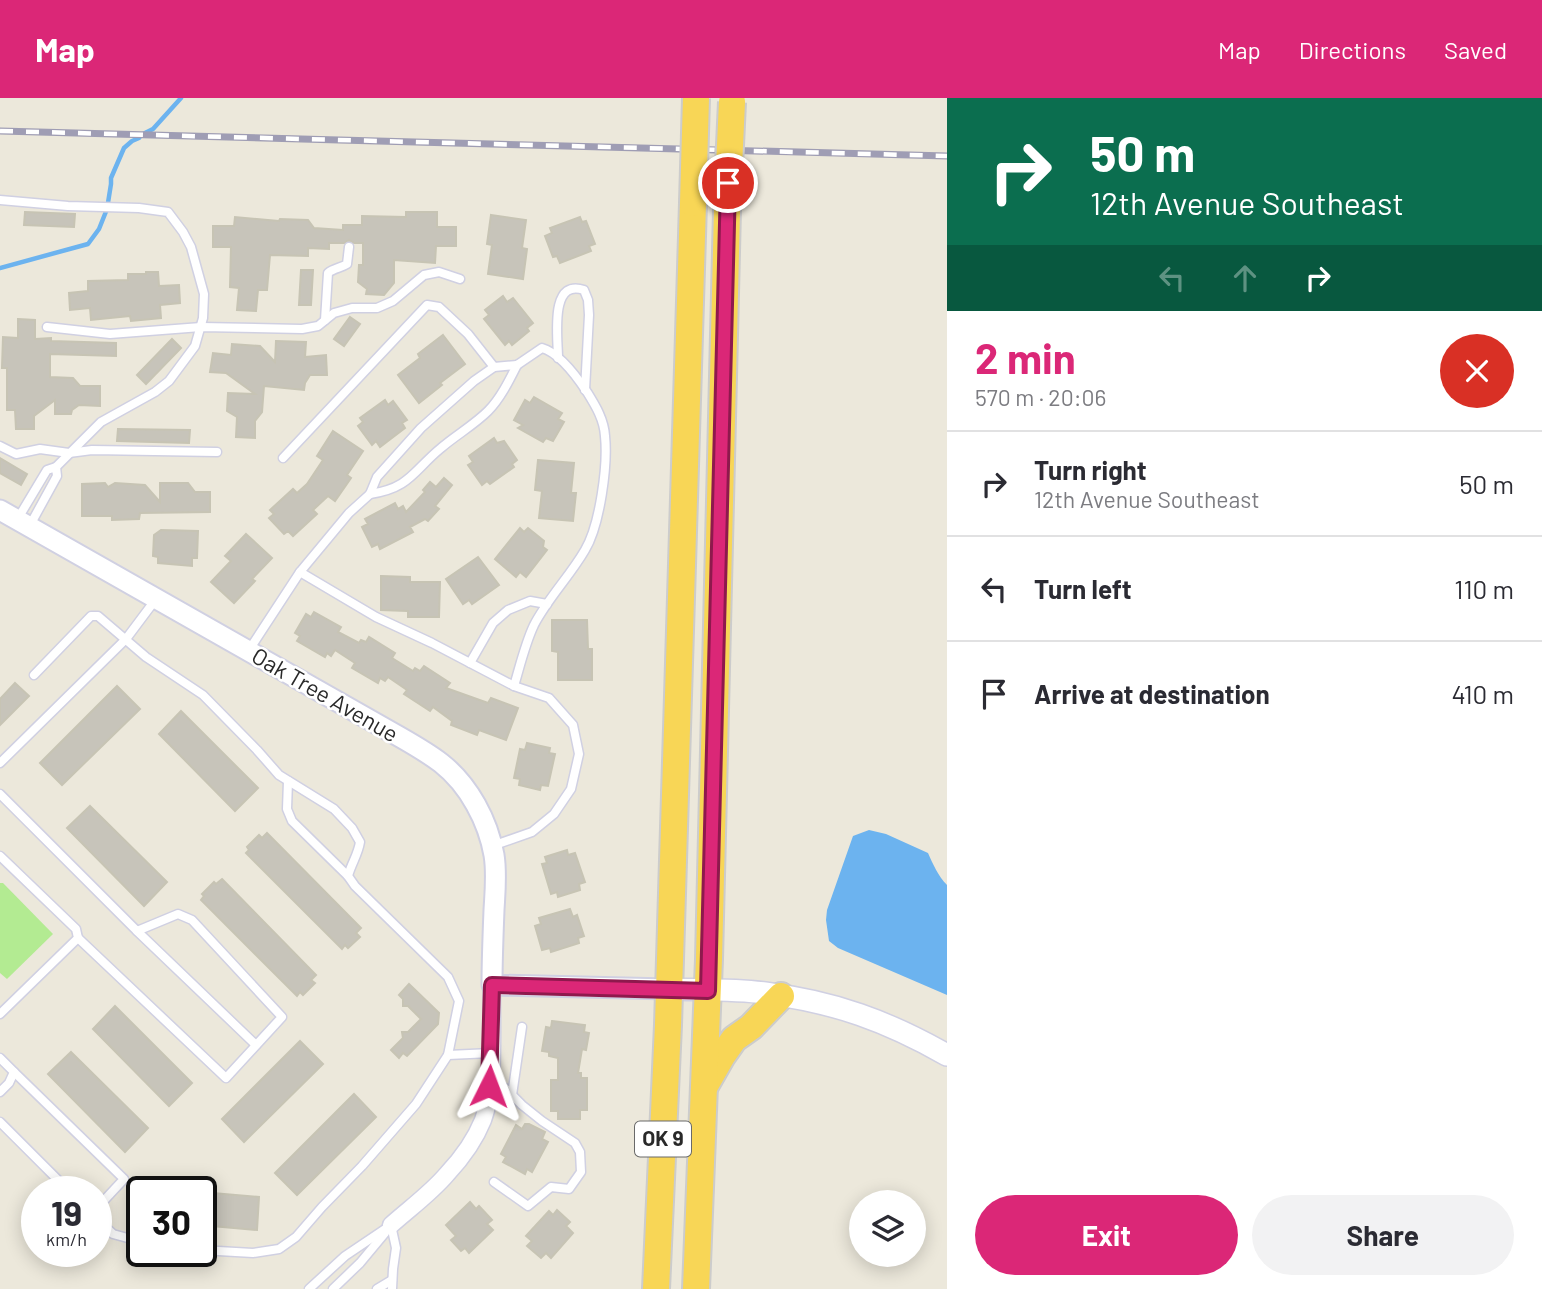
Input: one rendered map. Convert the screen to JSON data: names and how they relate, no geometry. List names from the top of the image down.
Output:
{
  "streets": {
    "highway": ["OK 9"],
    "street": ["Oak Tree Avenue"]
  },
  "page": {
    "header": "Map",
    "nav": ["Map", "Directions", "Saved"],
    "turn": ["50 m", "12th Avenue Southeast"],
    "heading": ["2 min", "570 m · 20:06"],
    "list": [
      {
        "name": "Turn right",
        "note": "12th Avenue Southeast",
        "value": "50 m"
      },
      {
        "name": "Turn left",
        "value": "110 m"
      },
      {
        "name": "Arrive at destination",
        "value": "410 m"
      }
    ],
    "speed": "19 km/h",
    "limit": "30",
    "buttons": ["Exit", "Share"]
  }
}
